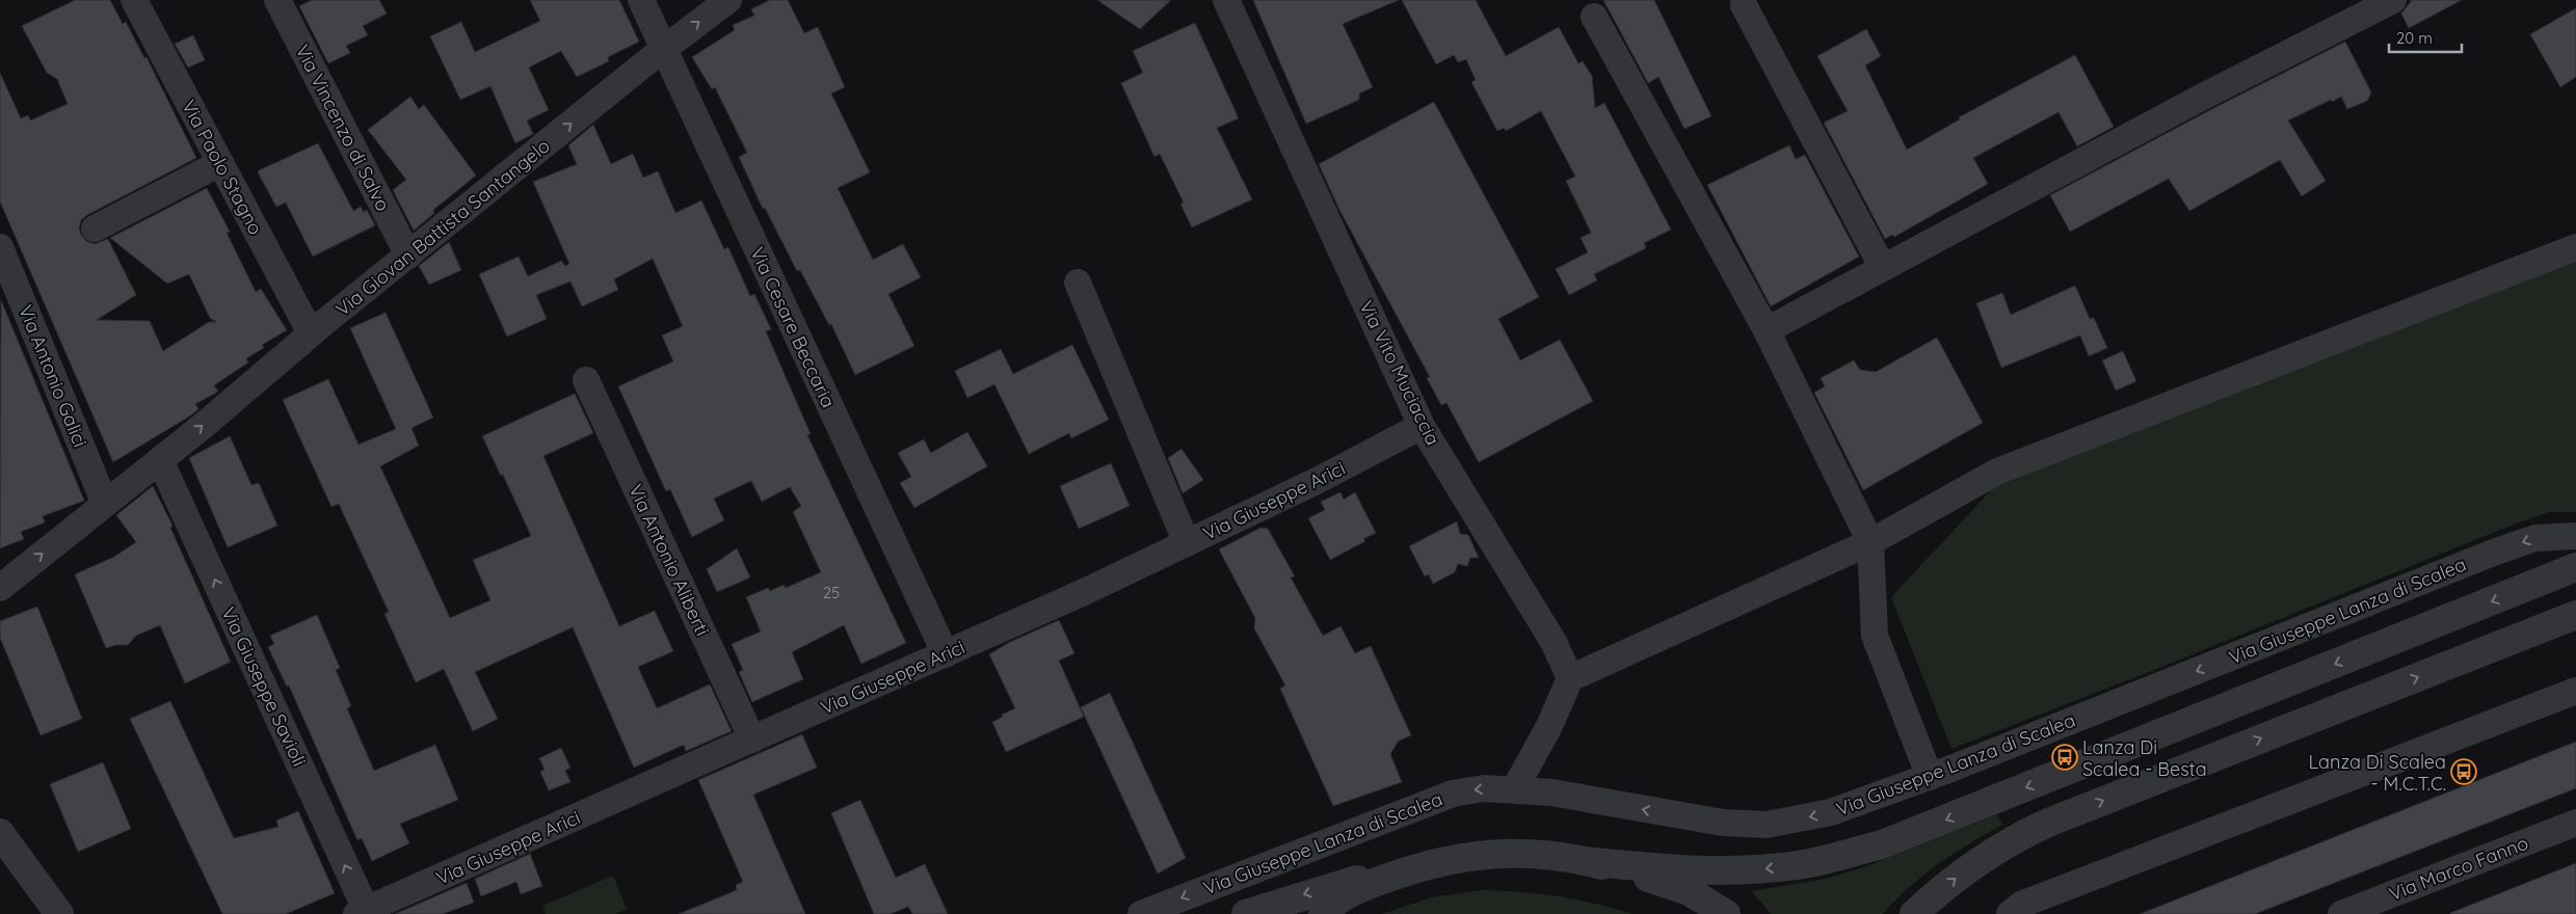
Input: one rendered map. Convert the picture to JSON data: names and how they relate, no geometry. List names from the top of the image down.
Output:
{
  "streets": {
    "street": [
      "Via Vincenzo di Salvo",
      "Via Paolo Stagno",
      "Via Giovan Battista Santangelo",
      "Via Cesare Beccaria",
      "Via Vito Muciaccia",
      "Via Antonio Galici",
      "Via Giuseppe Arici",
      "Via Antonio Aliberti",
      "Via Giuseppe Lanza di Scalea",
      "Via Giuseppe Savioli",
      "Via Marco Fanno"
    ]
  },
  "crossings": [
    ["Via Vincenzo di Salvo", "Via Giovan Battista Santangelo"],
    ["Via Paolo Stagno", "Via Giovan Battista Santangelo"],
    ["Via Giovan Battista Santangelo", "Via Cesare Beccaria"],
    ["Via Giovan Battista Santangelo", "Via Antonio Galici"],
    ["Via Giovan Battista Santangelo", "Via Giuseppe Savioli"],
    ["Via Cesare Beccaria", "Via Giuseppe Arici"],
    ["Via Vito Muciaccia", "Via Giuseppe Arici"],
    ["Via Giuseppe Arici", "Via Antonio Aliberti"],
    ["Via Giuseppe Arici", "Via Giuseppe Savioli"]
  ],
  "one_way": ["Via Giovan Battista Santangelo", "Via Giuseppe Savioli"],
  "places": {
    "bus stop": ["Lanza Di Scalea - Besta", "Lanza Di Scalea - M.C.T.C."]
  },
  "house_numbers": ["25"],
  "scale_bar": "20 m"
}
